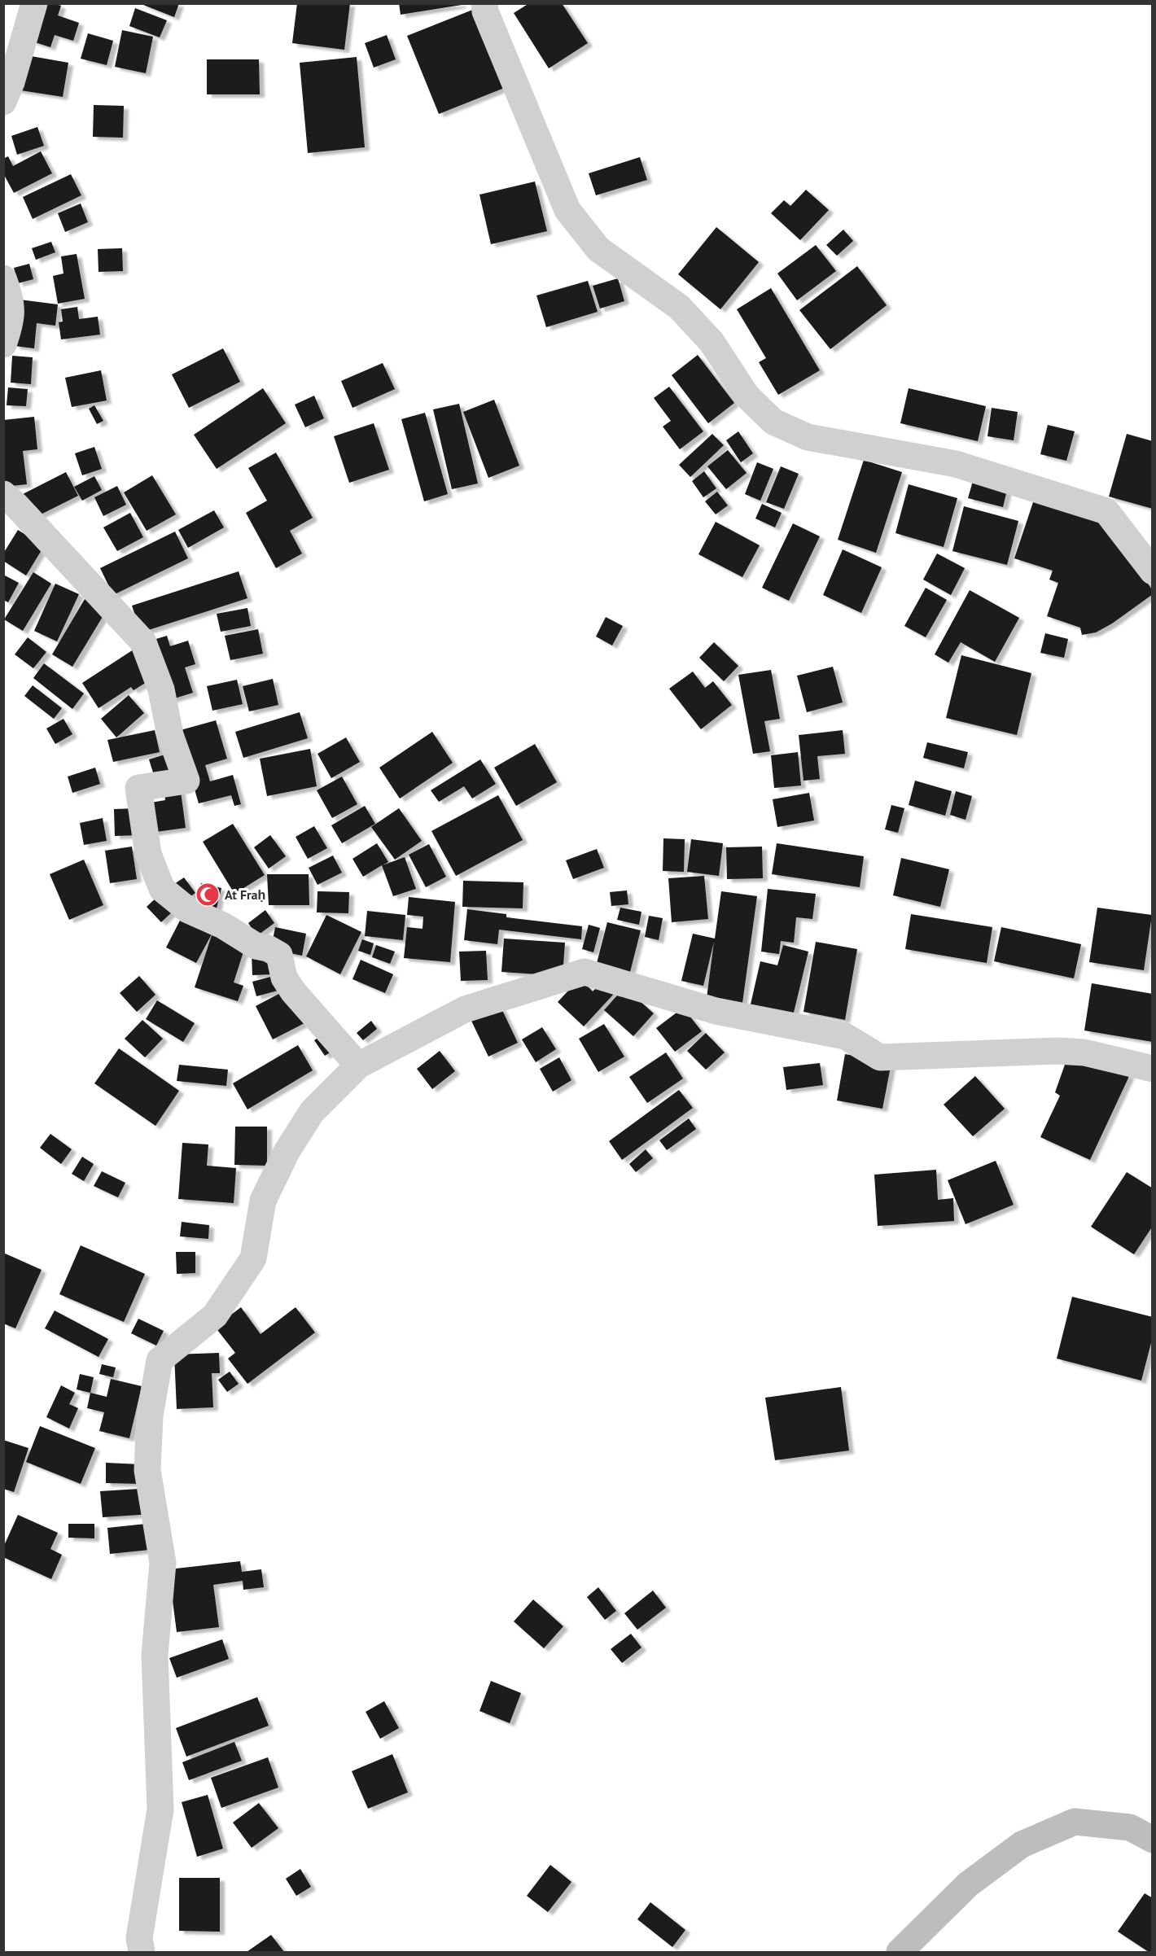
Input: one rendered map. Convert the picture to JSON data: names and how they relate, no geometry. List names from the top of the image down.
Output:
{
  "places": {
    "mosque": ["At Fraḥ"]
  }
}
